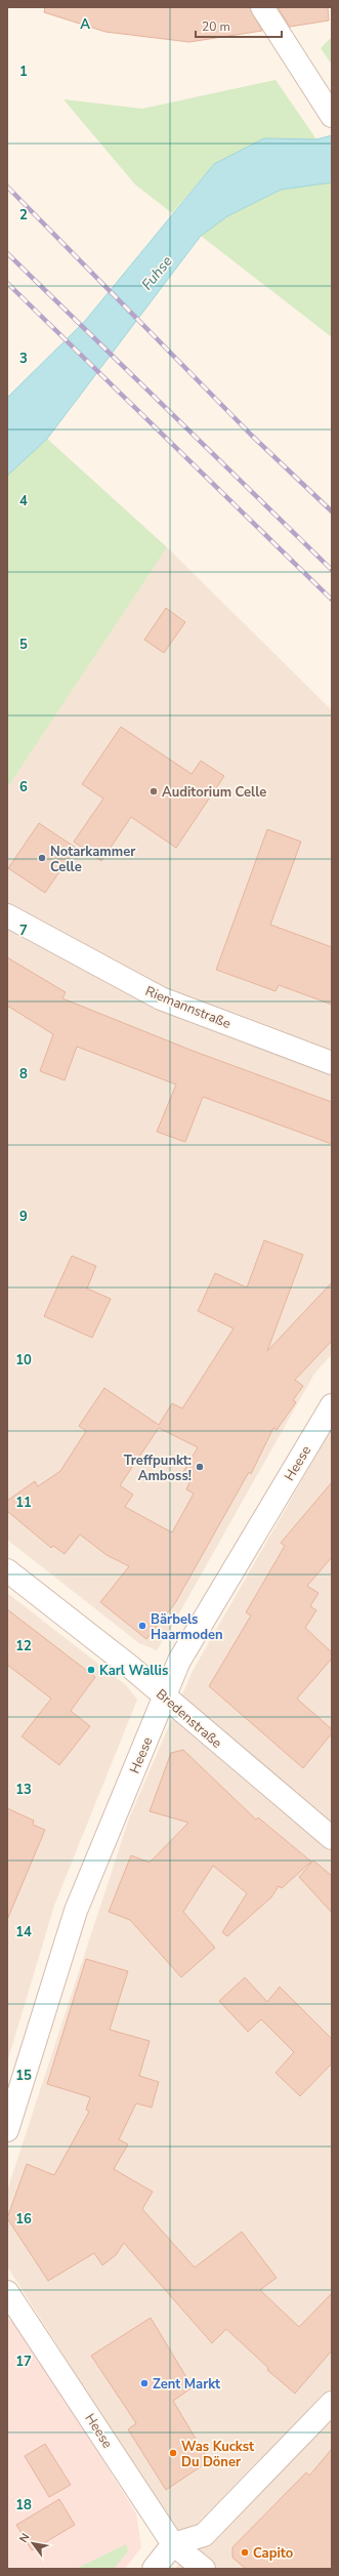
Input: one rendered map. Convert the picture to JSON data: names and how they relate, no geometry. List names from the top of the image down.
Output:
{
  "streets": {
    "street": ["Riemannstraße", "Heese", "Bredenstraße"]
  },
  "crossings": [
    ["Heese", "Bredenstraße"]
  ],
  "water": ["Fuhse"],
  "places": [
    "Auditorium Celle",
    "Notarkammer Celle",
    "Treffpunkt: Amboss!",
    "Bärbels Haarmoden",
    "Karl Wallis",
    "Zent Markt",
    "Was Kuckst Du Döner",
    "Capito"
  ],
  "scale_bar": "20 m",
  "north": "top left",
  "grid": {
    "columns": ["A"],
    "rows": [
      "1",
      "2",
      "3",
      "4",
      "5",
      "6",
      "7",
      "8",
      "9",
      "10",
      "11",
      "12",
      "13",
      "14",
      "15",
      "16",
      "17",
      "18"
    ]
  }
}
